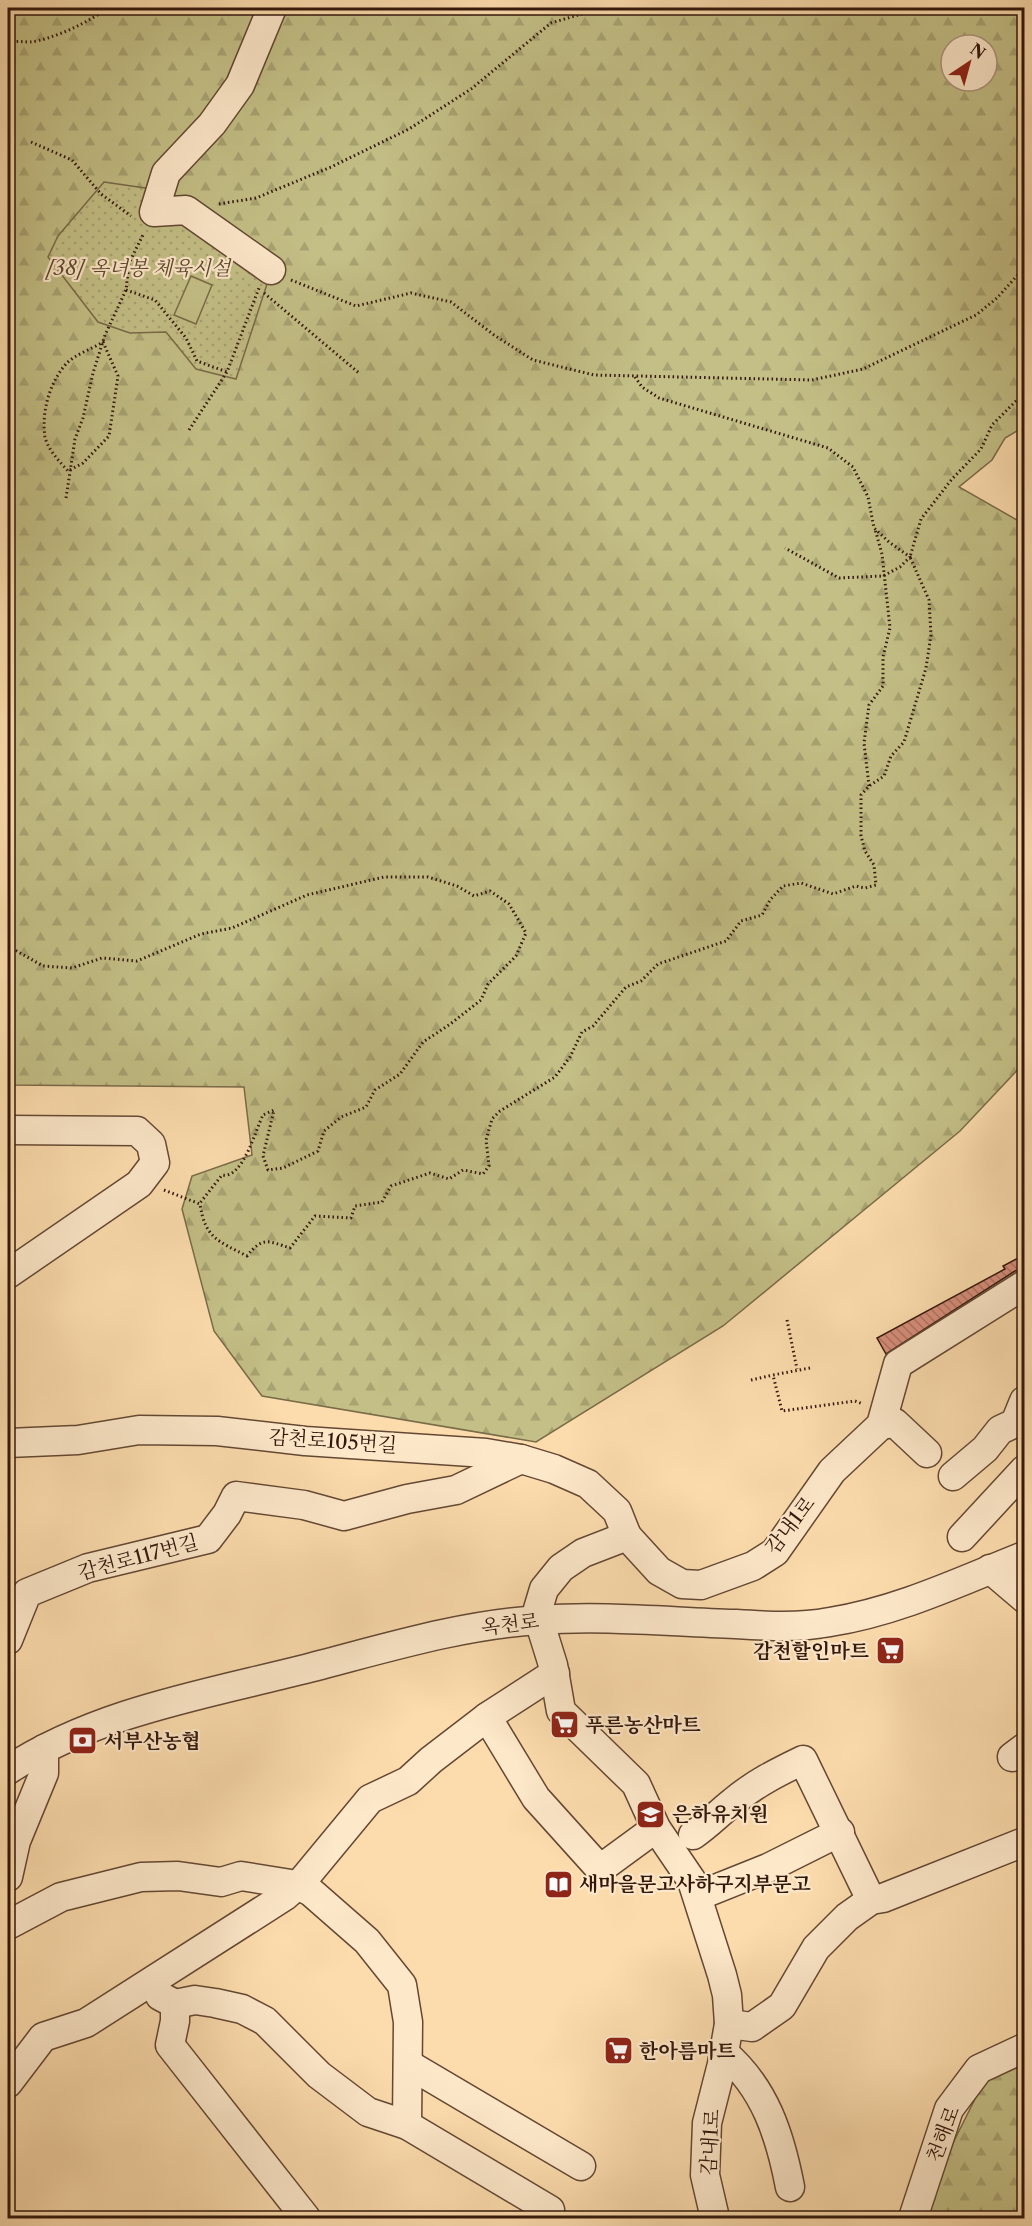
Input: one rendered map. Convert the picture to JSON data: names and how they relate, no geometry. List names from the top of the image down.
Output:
{
  "streets": {
    "street": [
      "감천로105번길",
      "감내1로",
      "감천로117번길",
      "옥천로",
      "천해로"
    ]
  },
  "crossings": [
    ["감천로105번길", "감내1로"],
    ["감천로105번길", "감천로117번길"],
    ["감내1로", "옥천로"]
  ],
  "parks": ["[38] 옥녀봉 체육시설"],
  "places": {
    "supermarket": ["감천할인마트", "푸른농산마트", "한아름마트"],
    "bank": ["서부산농협"],
    "school or university": ["은하유치원"],
    "library": ["새마을문고사하구지부문고"]
  },
  "north": "top right"
}
